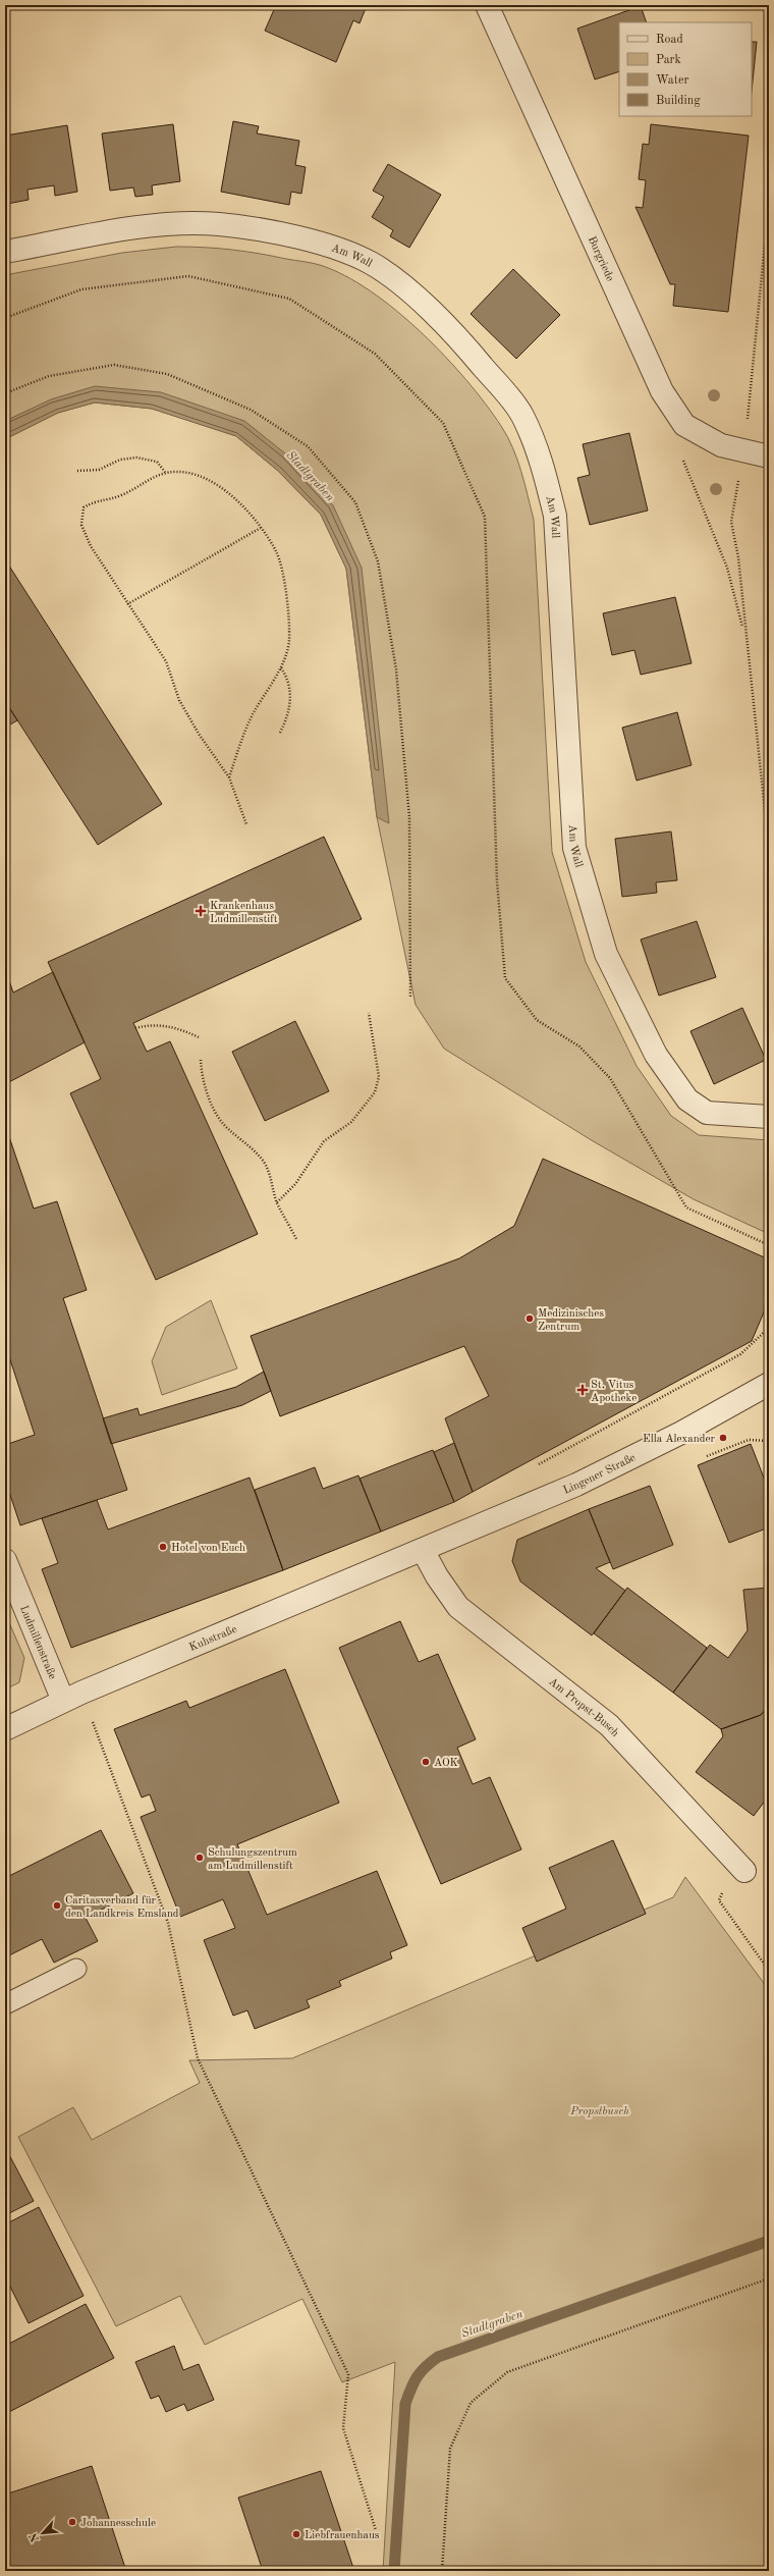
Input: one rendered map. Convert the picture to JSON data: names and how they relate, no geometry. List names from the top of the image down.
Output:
{
  "streets": {
    "street": [
      "Am Wall",
      "Burgriede",
      "Lingener Straße",
      "Kuhstraße",
      "Ludmillenstraße",
      "Am Propst-Busch"
    ]
  },
  "crossings": [
    ["Lingener Straße", "Kuhstraße"],
    ["Lingener Straße", "Am Propst-Busch"],
    ["Kuhstraße", "Ludmillenstraße"],
    ["Kuhstraße", "Am Propst-Busch"]
  ],
  "water": ["Stadtgraben"],
  "parks": ["Propstbusch"],
  "places": {
    "health": ["Krankenhaus Ludmillenstift", "St. Vitus Apotheke"],
    "other": [
      "Medizinisches Zentrum",
      "Ella Alexander",
      "Hotel von Euch",
      "AOK",
      "Schulungszentrum am Ludmillenstift",
      "Caritasverband für den Landkreis Emsland",
      "Johannesschule",
      "Liebfrauenhaus"
    ]
  },
  "legend": [
    "Road",
    "Park",
    "Water",
    "Building"
  ],
  "north": "bottom left"
}
